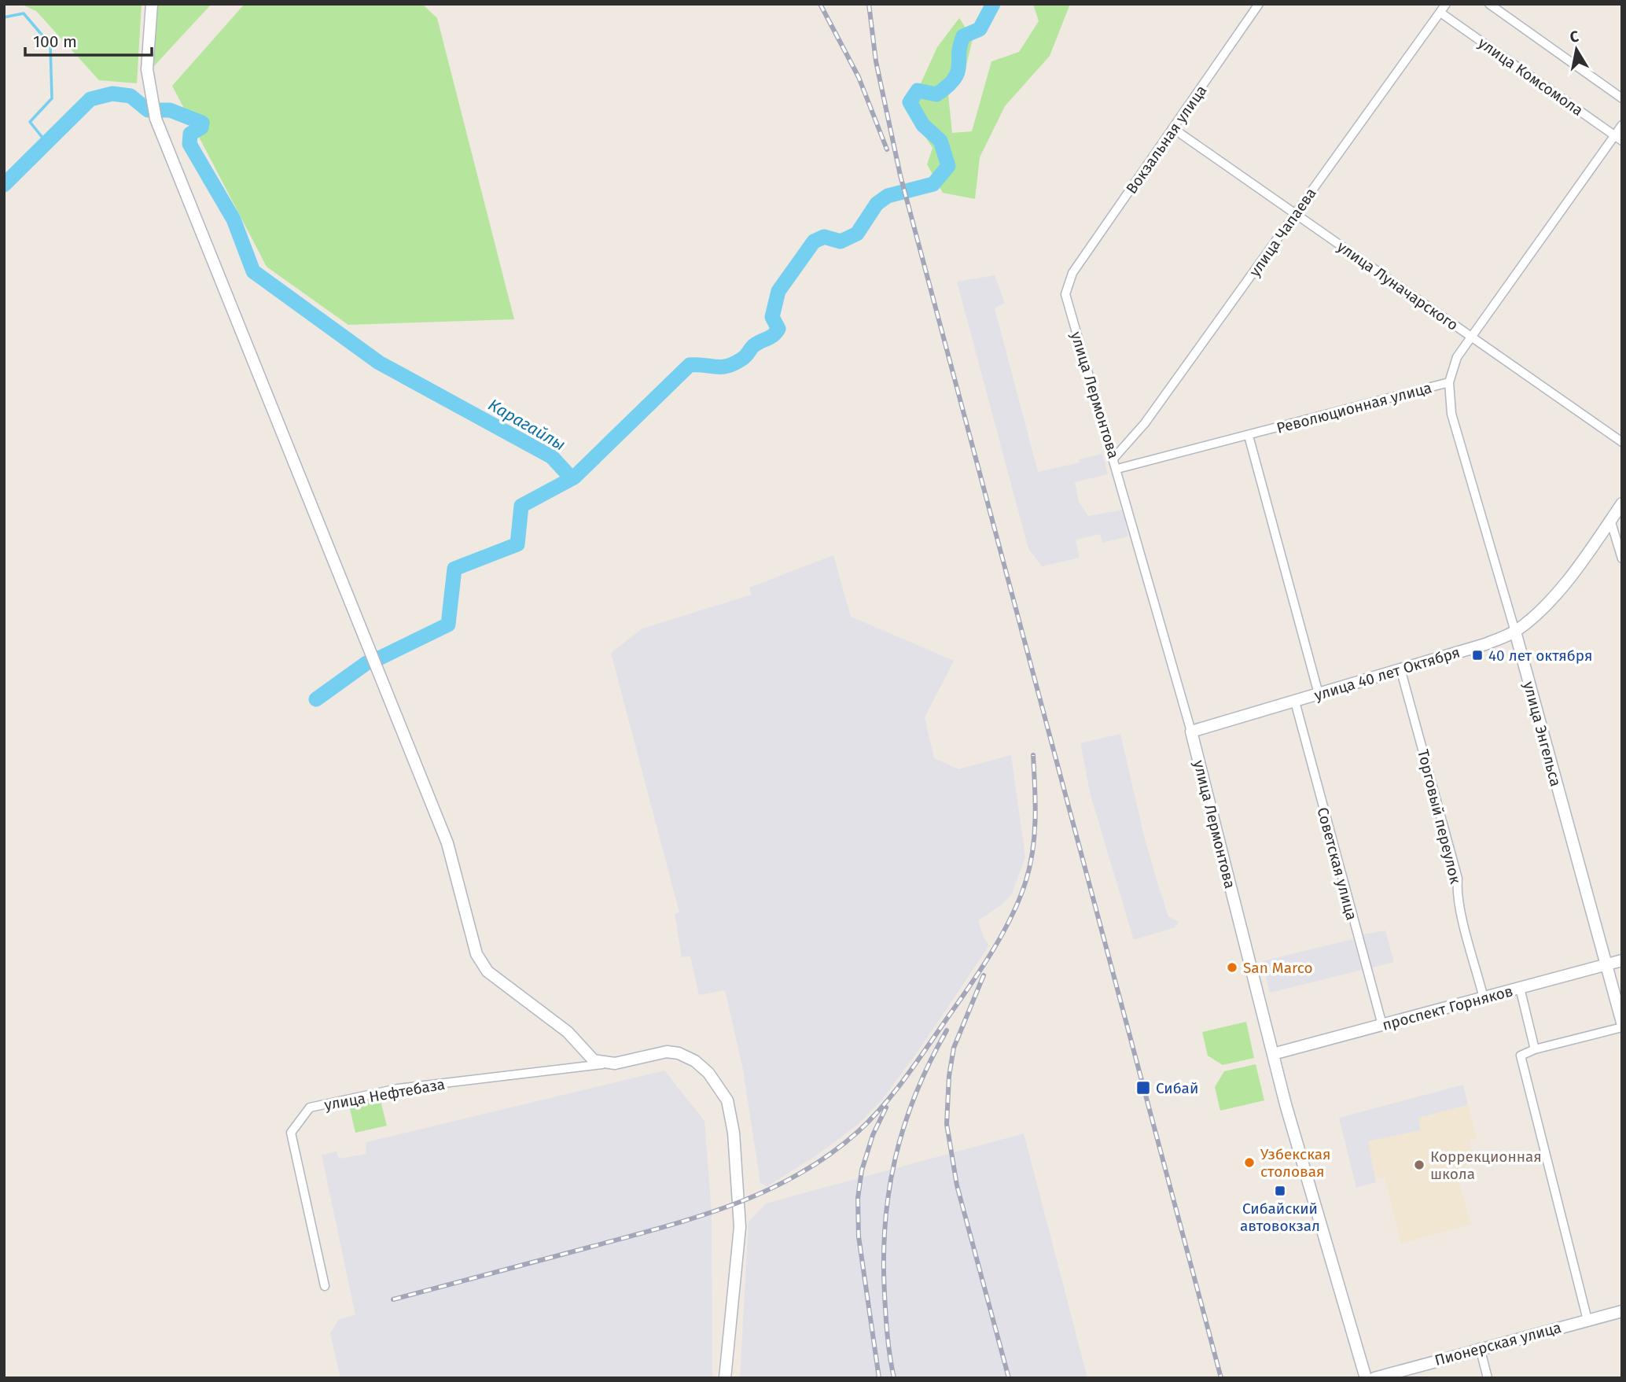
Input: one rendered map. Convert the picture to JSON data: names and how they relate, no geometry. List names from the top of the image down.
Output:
{
  "streets": {
    "street": [
      "улица Комсомола",
      "Вокзальная улица",
      "улица Чапаева",
      "улица Луначарского",
      "улица Лермонтова",
      "Революционная улица",
      "улица 40 лет Октября",
      "улица Энгельса",
      "Торговый переулок",
      "Советская улица",
      "проспект Горняков",
      "улица Нефтебаза",
      "Пионерская улица"
    ]
  },
  "crossings": [
    ["улица Комсомола", "улица Чапаева"],
    ["улица Комсомола", "Революционная улица"],
    ["Вокзальная улица", "улица Луначарского"],
    ["Вокзальная улица", "улица Лермонтова"],
    ["улица Чапаева", "улица Луначарского"],
    ["улица Чапаева", "улица Лермонтова"],
    ["улица Луначарского", "Революционная улица"],
    ["улица Лермонтова", "Революционная улица"],
    ["улица Лермонтова", "улица 40 лет Октября"],
    ["улица Лермонтова", "проспект Горняков"],
    ["Революционная улица", "улица Энгельса"],
    ["улица 40 лет Октября", "улица Энгельса"],
    ["улица 40 лет Октября", "Торговый переулок"],
    ["улица 40 лет Октября", "Советская улица"],
    ["улица Энгельса", "проспект Горняков"],
    ["Торговый переулок", "проспект Горняков"],
    ["Советская улица", "проспект Горняков"]
  ],
  "water": ["Карагайлы"],
  "places": {
    "transit": ["40 лет октября", "Сибай", "Сибайский автовокзал"],
    "other": ["San Marco", "Узбекская столовая", "Коррекционная школа"]
  },
  "scale_bar": "100 m",
  "north": "top"
}
